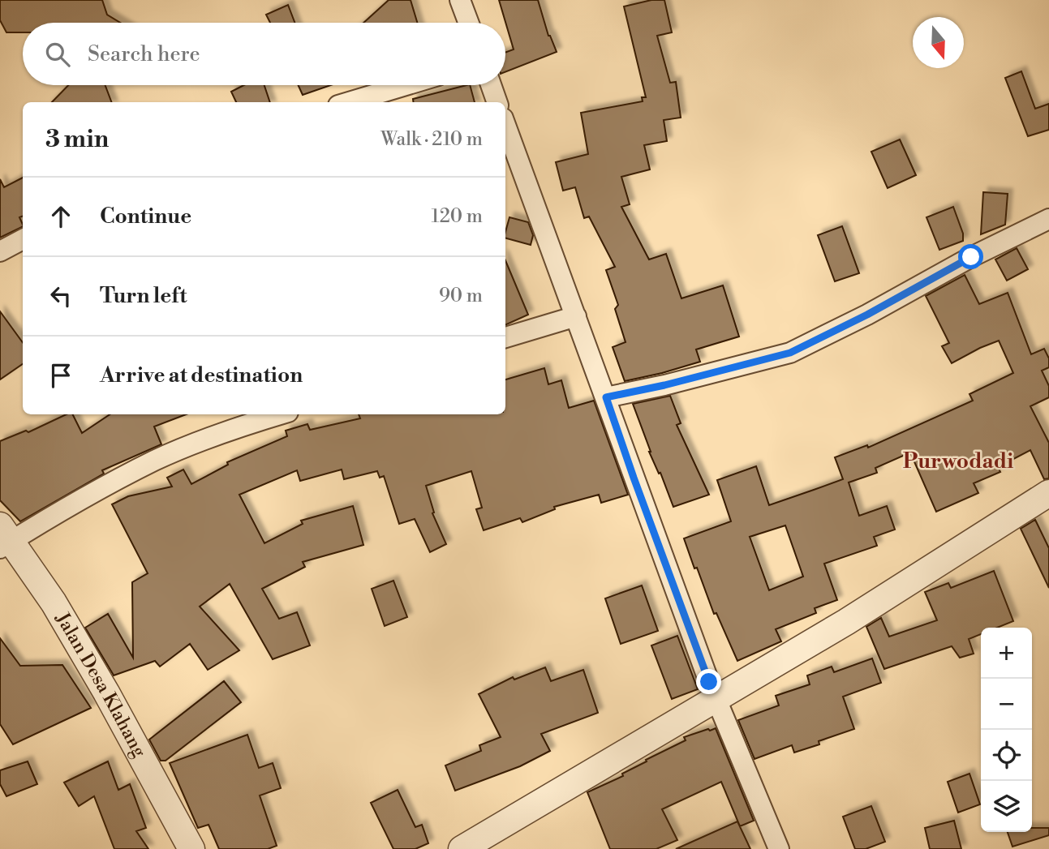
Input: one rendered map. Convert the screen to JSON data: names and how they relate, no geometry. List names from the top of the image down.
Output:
{
  "streets": {
    "street": ["Jalan Desa Klahang"]
  },
  "districts": ["Purwodadi"],
  "north": "bottom",
  "page": {
    "search": "Search here",
    "heading": ["3 min", "Walk · 210 m"],
    "list": [
      ["Continue", "120 m"],
      ["Turn left", "90 m"],
      "Arrive at destination"
    ],
    "map_buttons": ["+", "−"]
  }
}
